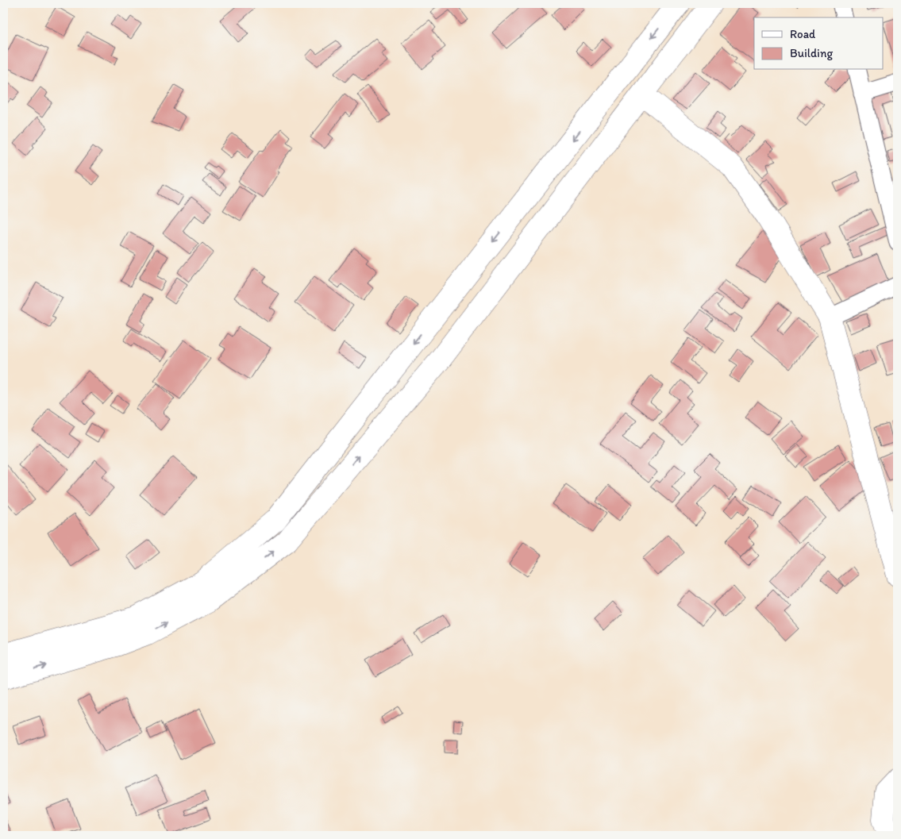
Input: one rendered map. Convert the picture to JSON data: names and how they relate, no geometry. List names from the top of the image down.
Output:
{
  "legend": ["Road", "Building"]
}
